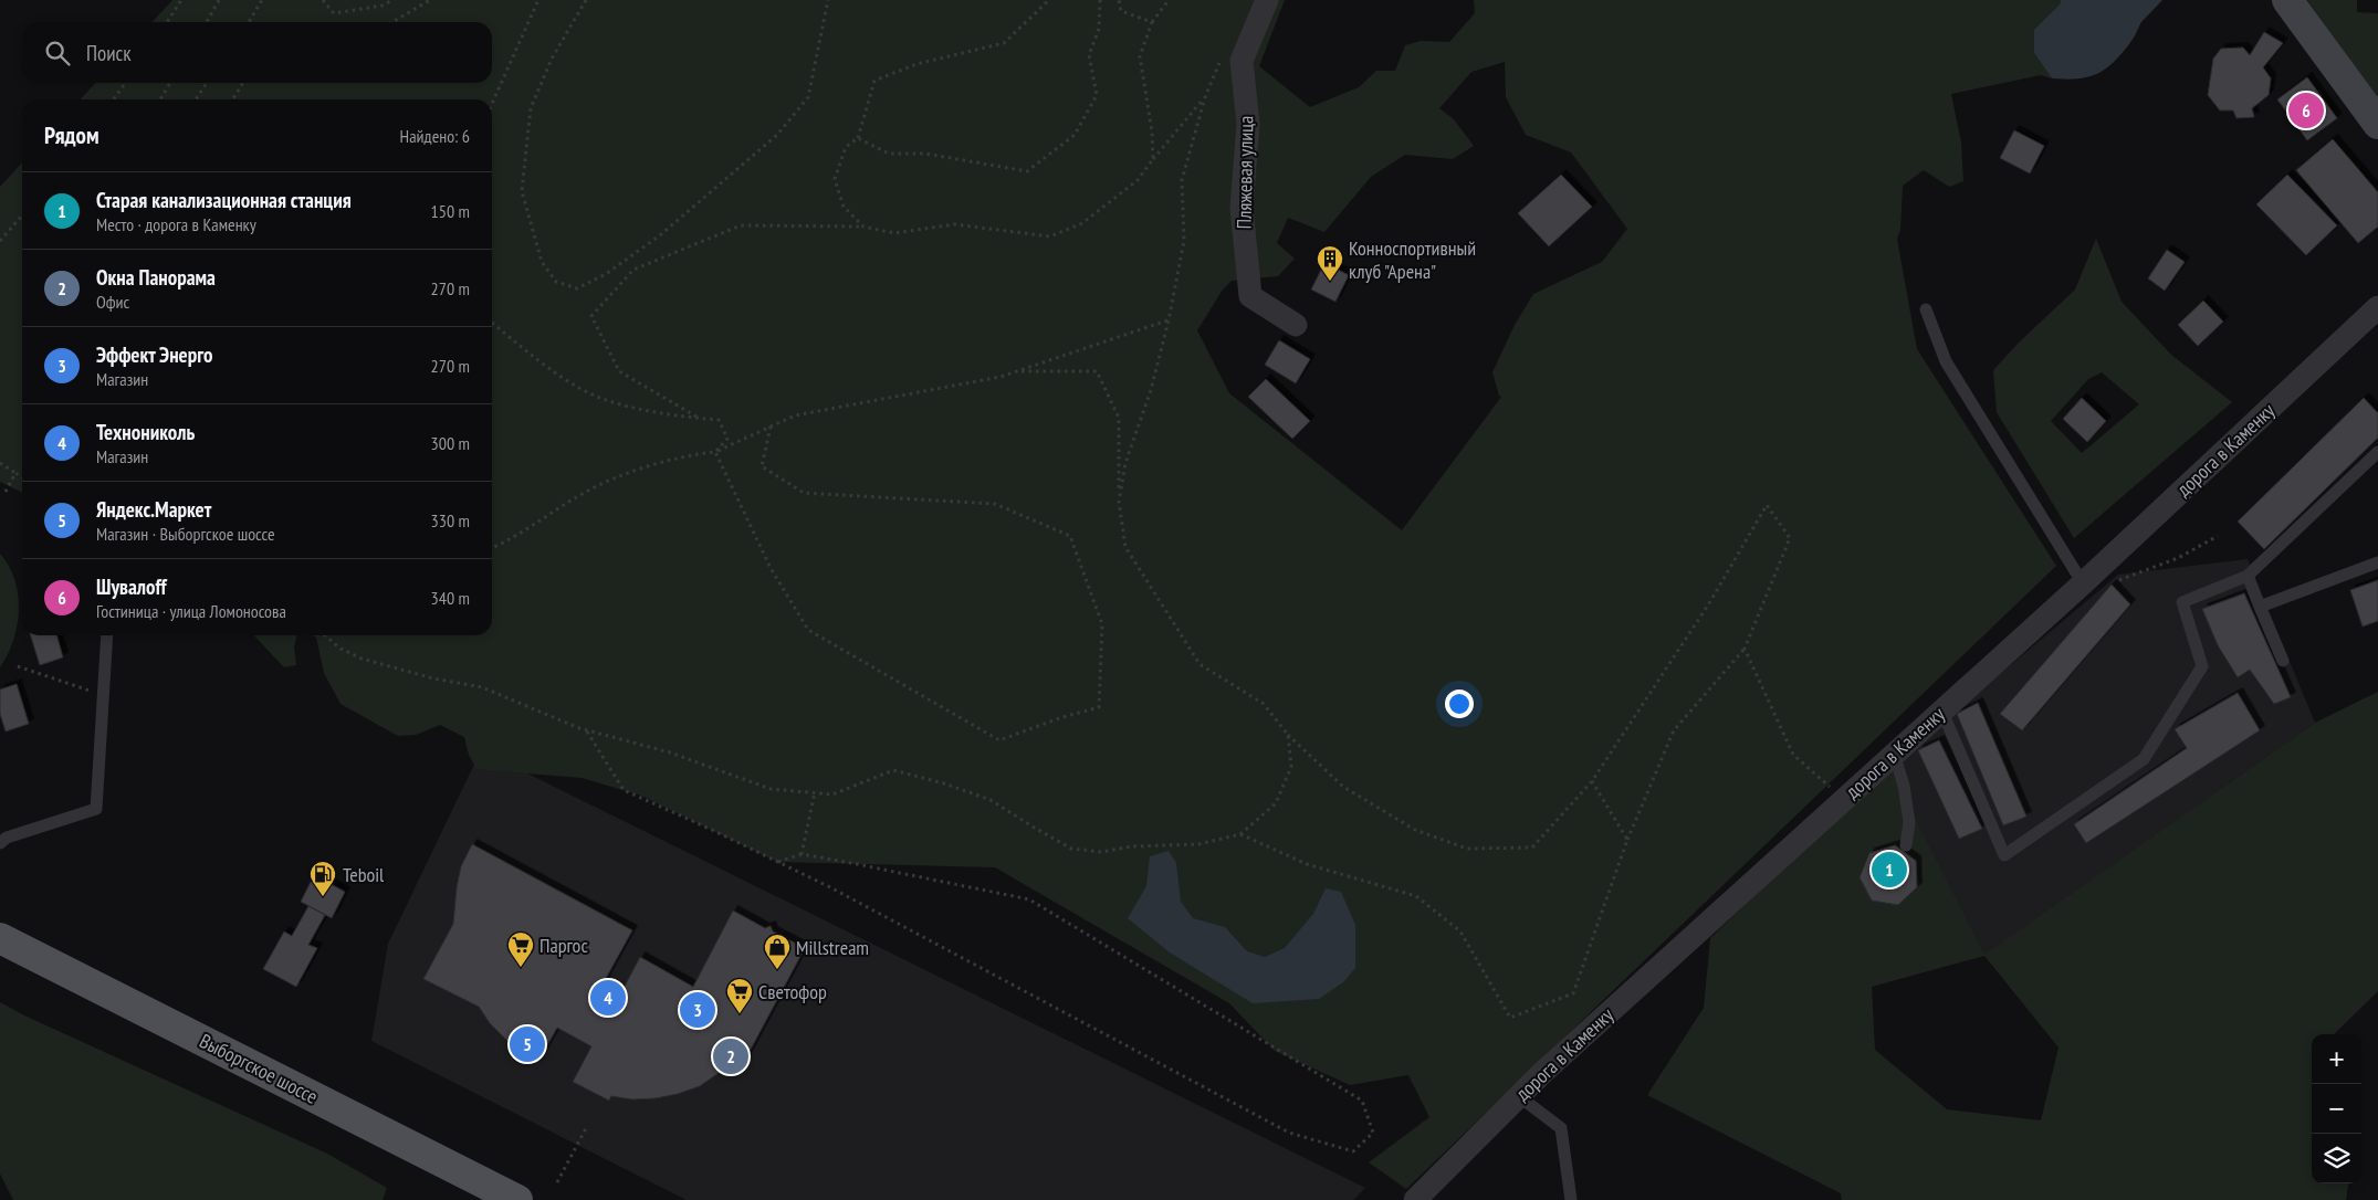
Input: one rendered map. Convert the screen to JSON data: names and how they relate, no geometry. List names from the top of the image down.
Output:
{
  "streets": {
    "main road": ["Выборгское шоссе"],
    "street": ["Пляжевая улица", "дорога в Каменку"]
  },
  "places": {
    "building": ["Конноспортивный клуб \"Арена\""],
    "fuel station": ["Teboil"],
    "supermarket": ["Паргос", "Светофор"],
    "shop": ["Millstream"]
  },
  "page": {
    "search": "Поиск",
    "pins": [
      "6",
      "1",
      "4",
      "3",
      "5",
      "2"
    ],
    "heading": ["Рядом", "Найдено: 6"],
    "list": [
      {
        "mark": "1",
        "name": "Старая канализационная станция",
        "note": "Место · дорога в Каменку",
        "value": "150 m"
      },
      {
        "mark": "2",
        "name": "Окна Панорама",
        "note": "Офис",
        "value": "270 m"
      },
      {
        "mark": "3",
        "name": "Эффект Энерго",
        "note": "Магазин",
        "value": "270 m"
      },
      {
        "mark": "4",
        "name": "Технониколь",
        "note": "Магазин",
        "value": "300 m"
      },
      {
        "mark": "5",
        "name": "Яндекс.Маркет",
        "note": "Магазин · Выборгское шоссе",
        "value": "330 m"
      },
      {
        "mark": "6",
        "name": "Шувалоff",
        "note": "Гостиница · улица Ломоносова",
        "value": "340 m"
      }
    ],
    "map_buttons": ["+", "−"]
  }
}
